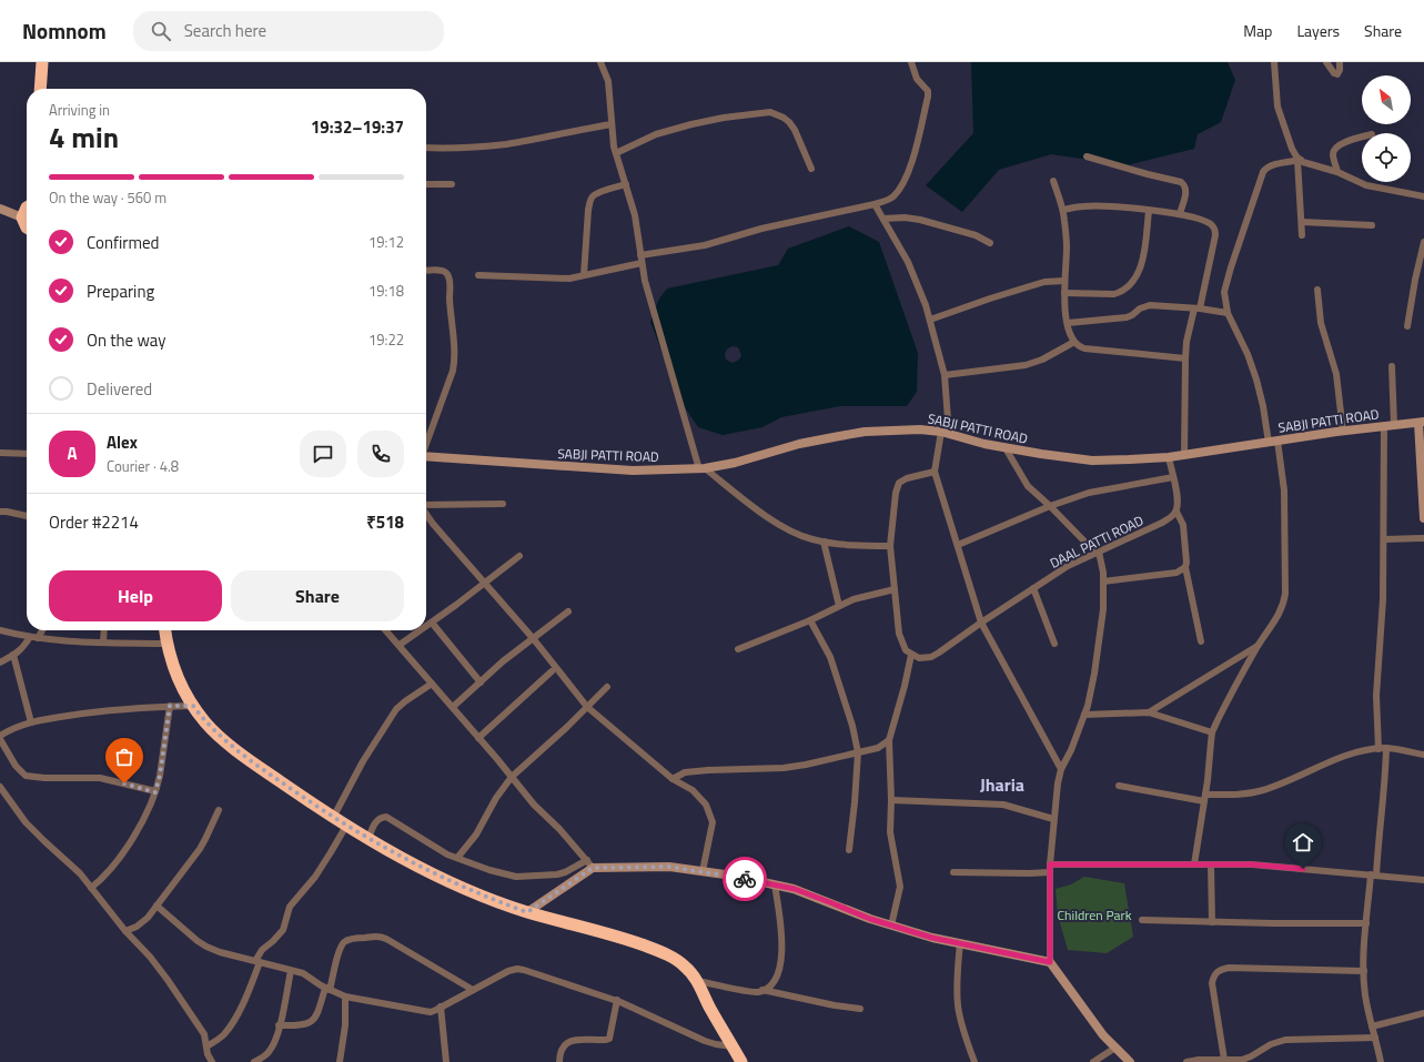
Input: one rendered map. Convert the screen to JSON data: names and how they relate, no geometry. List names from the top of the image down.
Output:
{
  "streets": {
    "main road": ["SABJI PATTI ROAD"],
    "street": ["DAAL PATTI ROAD"]
  },
  "districts": ["Jharia"],
  "parks": ["Children Park"],
  "north": "top left",
  "page": {
    "header": "Nomnom",
    "search": "Search here",
    "nav": ["Map", "Layers", "Share"],
    "heading": ["4 min", "Arriving in", "19:32–19:37"],
    "panel": [
      "Alex",
      "Courier · 4.8",
      "Order #2214",
      "₹518"
    ],
    "bar": "On the way · 560 m",
    "list": [
      ["Confirmed", "19:12"],
      ["Preparing", "19:18"],
      ["On the way", "19:22"],
      "Delivered"
    ],
    "round": "A",
    "buttons": ["Help", "Share"]
  }
}
